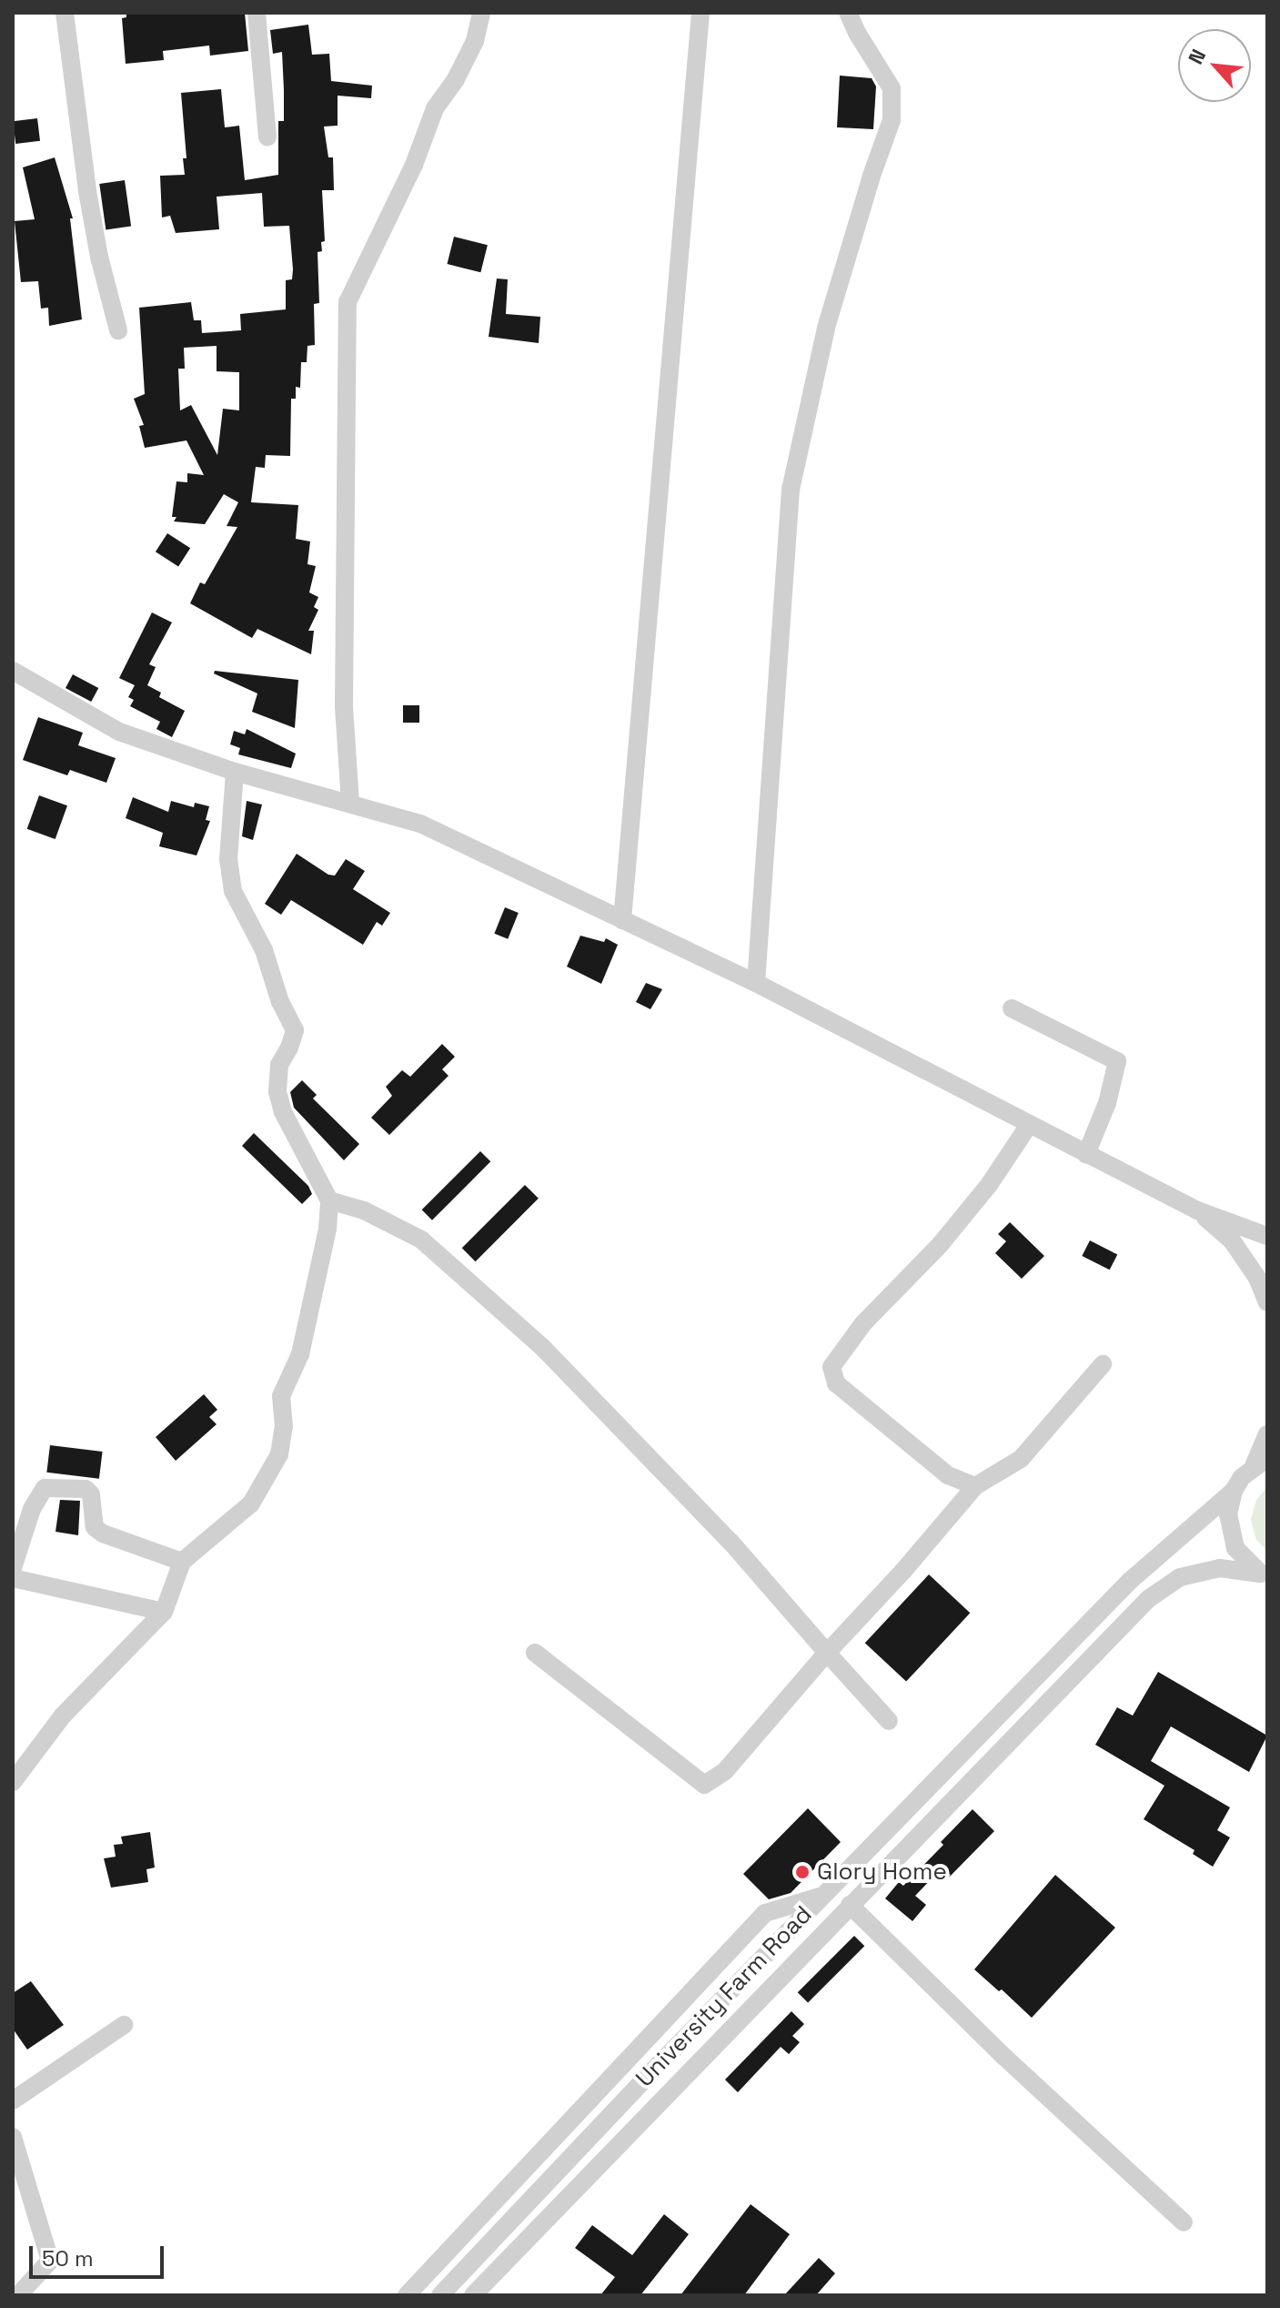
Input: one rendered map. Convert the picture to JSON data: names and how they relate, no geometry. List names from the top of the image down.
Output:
{
  "streets": {
    "street": ["University Farm Road"]
  },
  "places": ["Glory Home"],
  "scale_bar": "50 m",
  "north": "top left"
}
